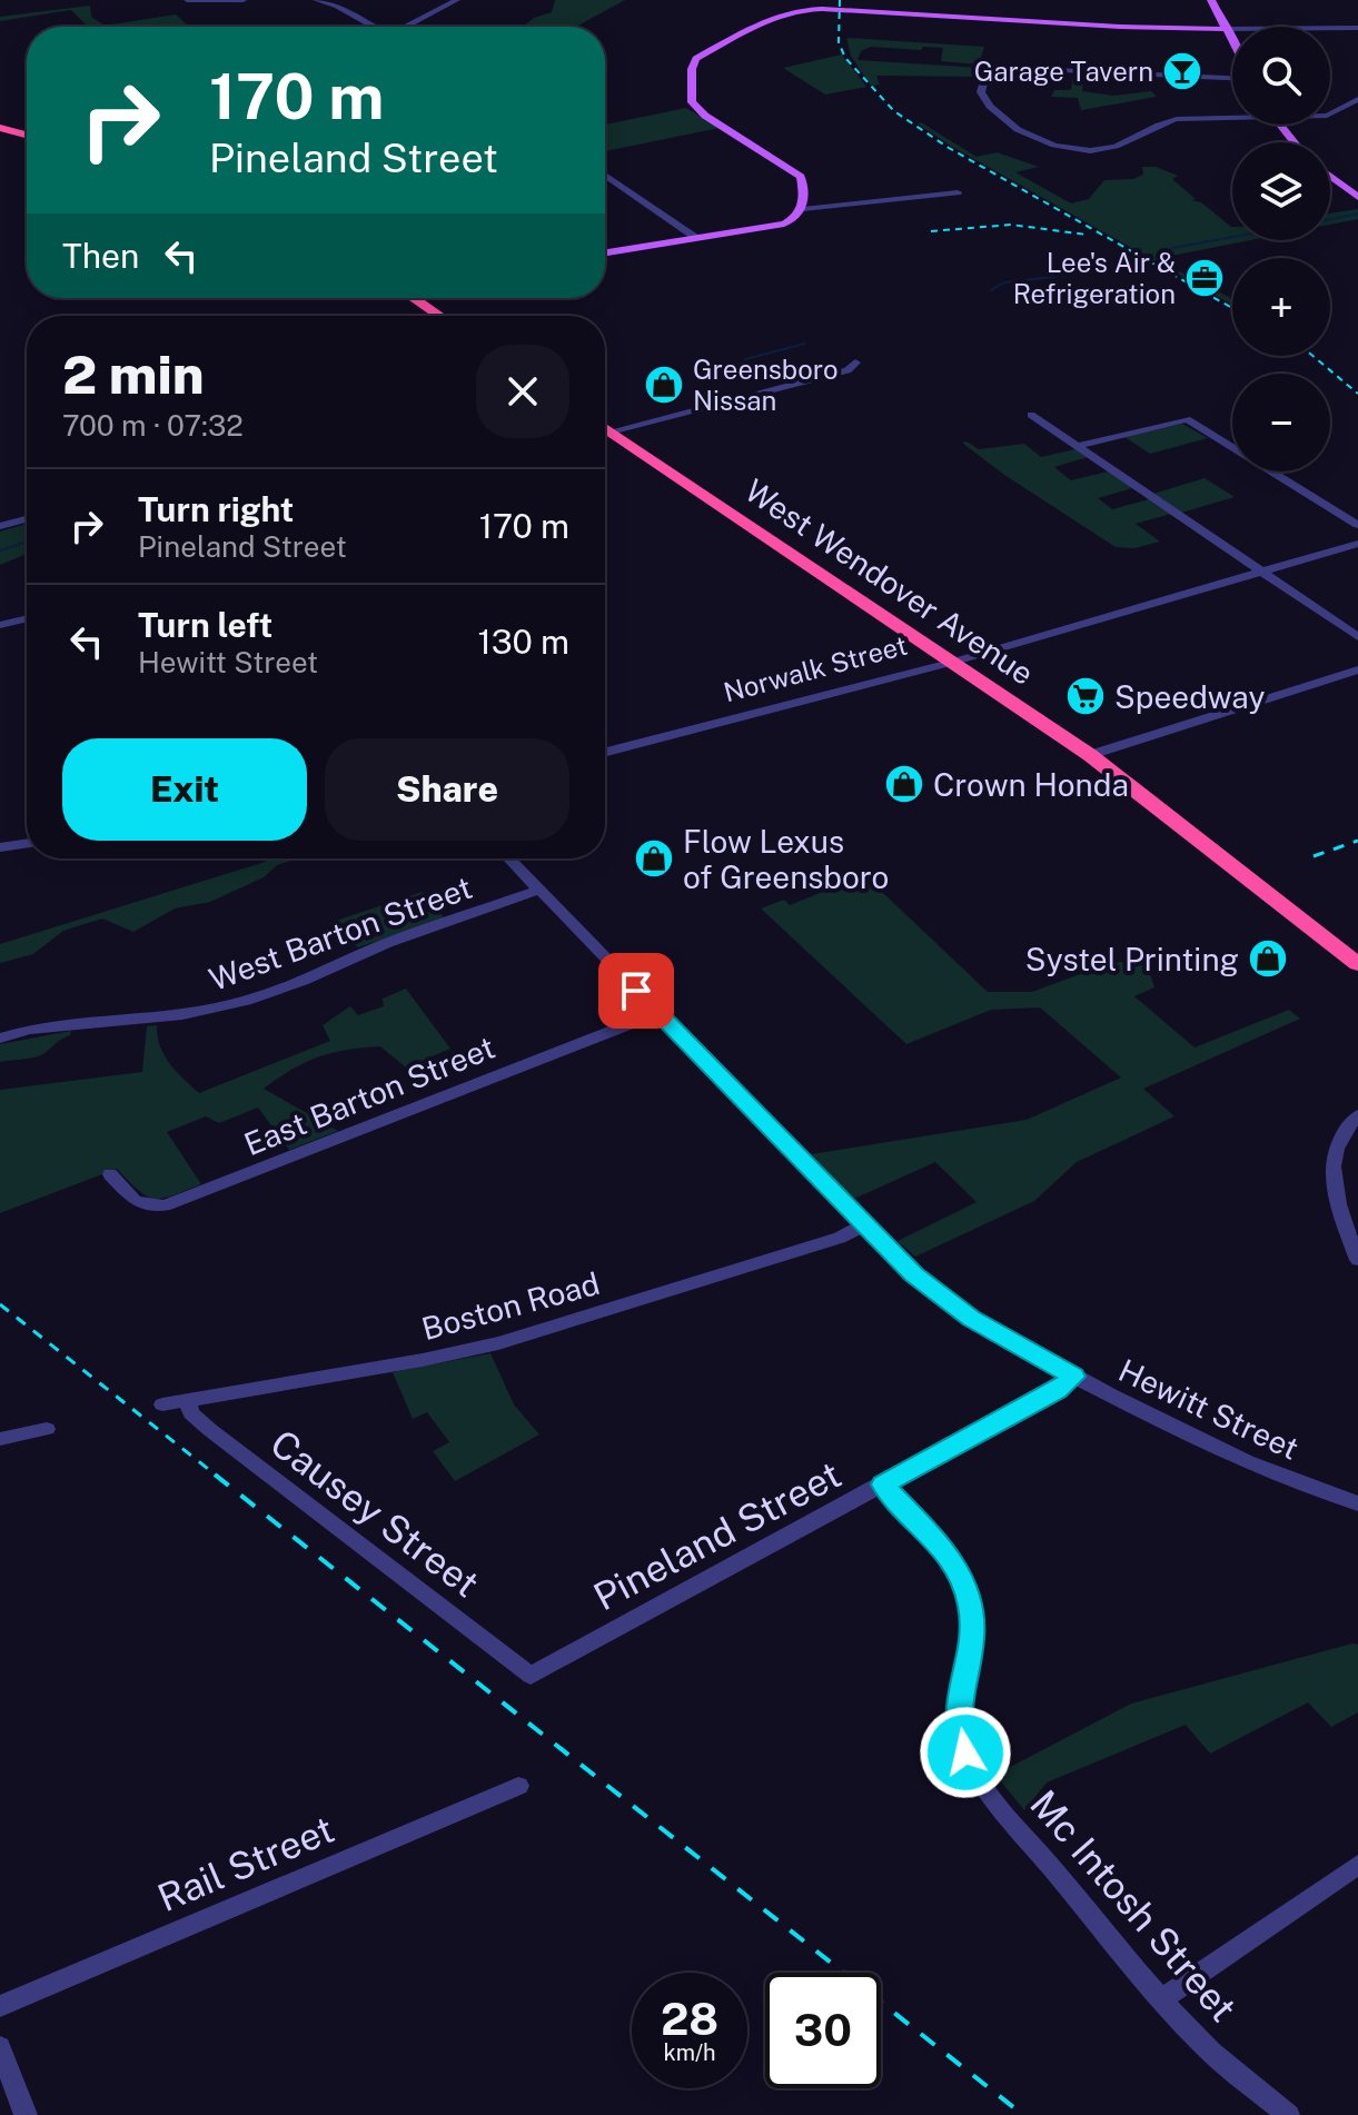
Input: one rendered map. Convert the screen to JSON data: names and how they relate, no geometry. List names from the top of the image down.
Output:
{
  "streets": {
    "highway": ["West Wendover Avenue"],
    "street": [
      "Norwalk Street",
      "West Barton Street",
      "East Barton Street",
      "Boston Road",
      "Hewitt Street",
      "Causey Street",
      "Pineland Street",
      "Rail Street",
      "Mc Intosh Street"
    ]
  },
  "crossings": [
    ["West Wendover Avenue", "Norwalk Street"],
    ["West Barton Street", "Hewitt Street"],
    ["East Barton Street", "Hewitt Street"],
    ["Boston Road", "Hewitt Street"],
    ["Boston Road", "Causey Street"],
    ["Hewitt Street", "Pineland Street"],
    ["Causey Street", "Pineland Street"],
    ["Pineland Street", "Mc Intosh Street"]
  ],
  "places": {
    "bar": ["Garage Tavern"],
    "office": ["Lee's Air & Refrigeration"],
    "shop": [
      "Greensboro Nissan",
      "Crown Honda",
      "Flow Lexus of Greensboro",
      "Systel Printing"
    ],
    "supermarket": ["Speedway"]
  },
  "page": {
    "map_buttons": ["+", "−"],
    "turn": ["170 m", "Pineland Street"],
    "then": "Then",
    "heading": ["2 min", "700 m · 07:32"],
    "list": [
      {
        "name": "Turn right",
        "note": "Pineland Street",
        "value": "170 m"
      },
      {
        "name": "Turn left",
        "note": "Hewitt Street",
        "value": "130 m"
      }
    ],
    "buttons": ["Exit", "Share"],
    "speed": "28 km/h",
    "limit": "30"
  }
}
